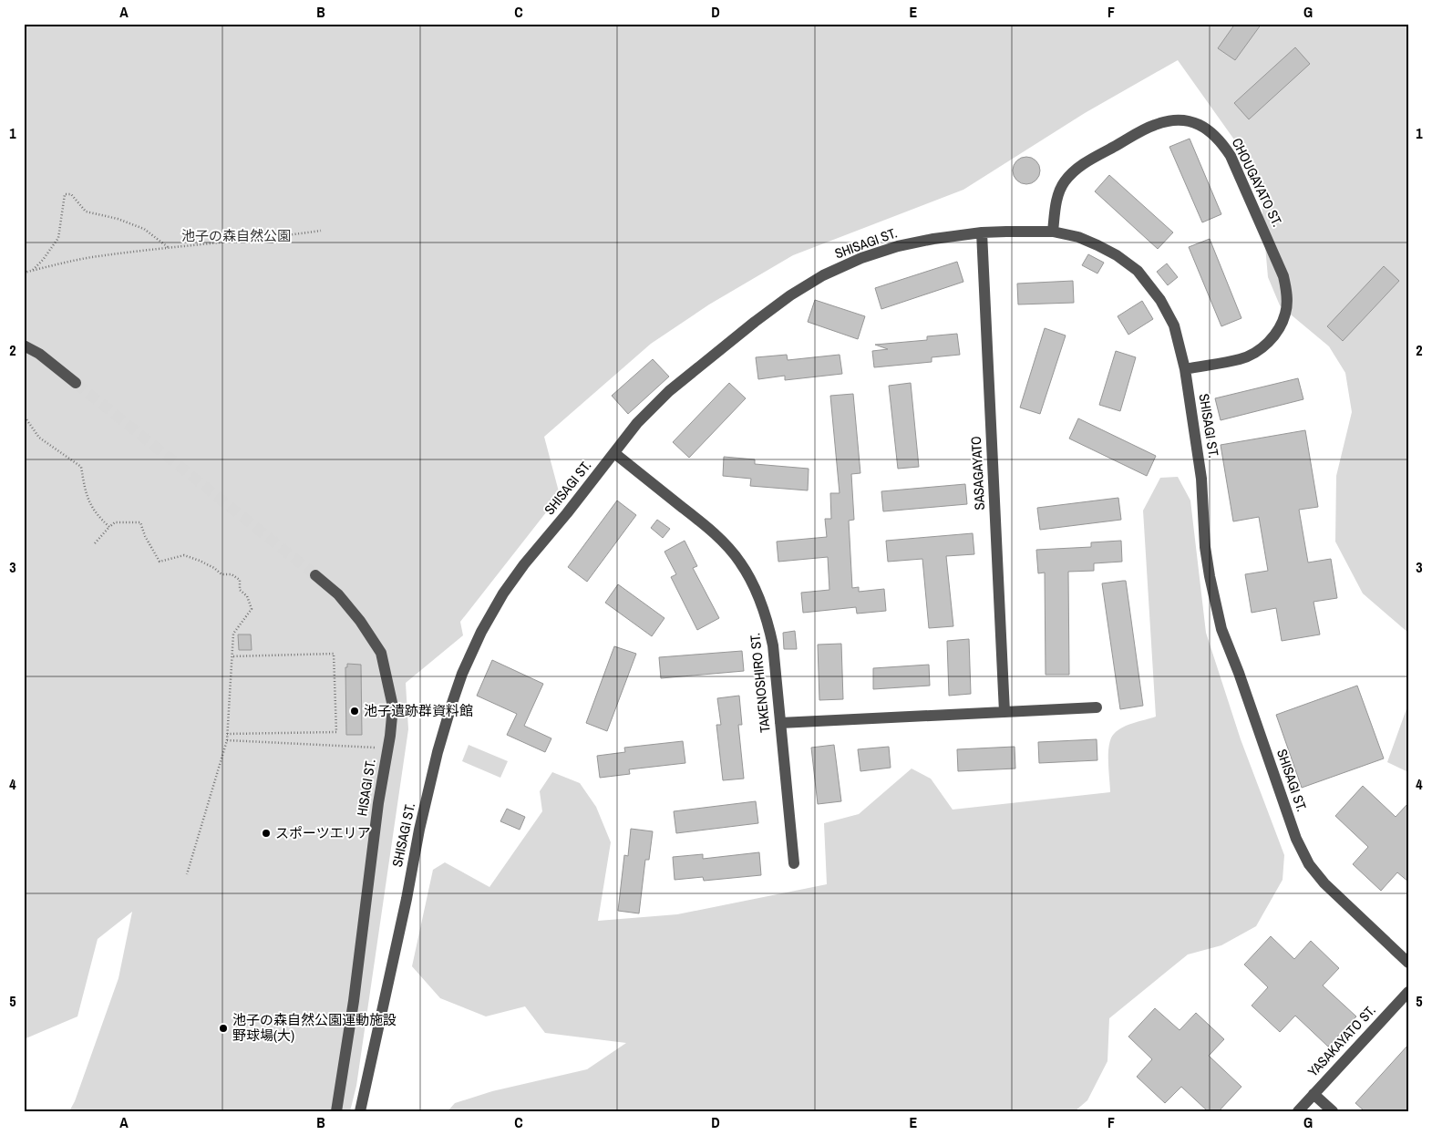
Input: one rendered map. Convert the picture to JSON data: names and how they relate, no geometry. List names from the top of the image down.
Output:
{
  "streets": {
    "lane": [
      "CHOUGAYATO ST.",
      "SHISAGI ST.",
      "SASAGAYATO",
      "TAKENOSHIRO ST.",
      "HISAGI ST.",
      "YASAKAYATO ST."
    ]
  },
  "crossings": [
    ["CHOUGAYATO ST.", "SHISAGI ST."],
    ["SHISAGI ST.", "SASAGAYATO"],
    ["SHISAGI ST.", "TAKENOSHIRO ST."]
  ],
  "parks": ["池子の森自然公園"],
  "places": ["池子遺跡群資料館", "スポーツエリア", "池子の森自然公園運動施設 野球場(大)"],
  "grid": {
    "columns": [
      "A",
      "B",
      "C",
      "D",
      "E",
      "F",
      "G"
    ],
    "rows": [
      "1",
      "2",
      "3",
      "4",
      "5"
    ]
  }
}
